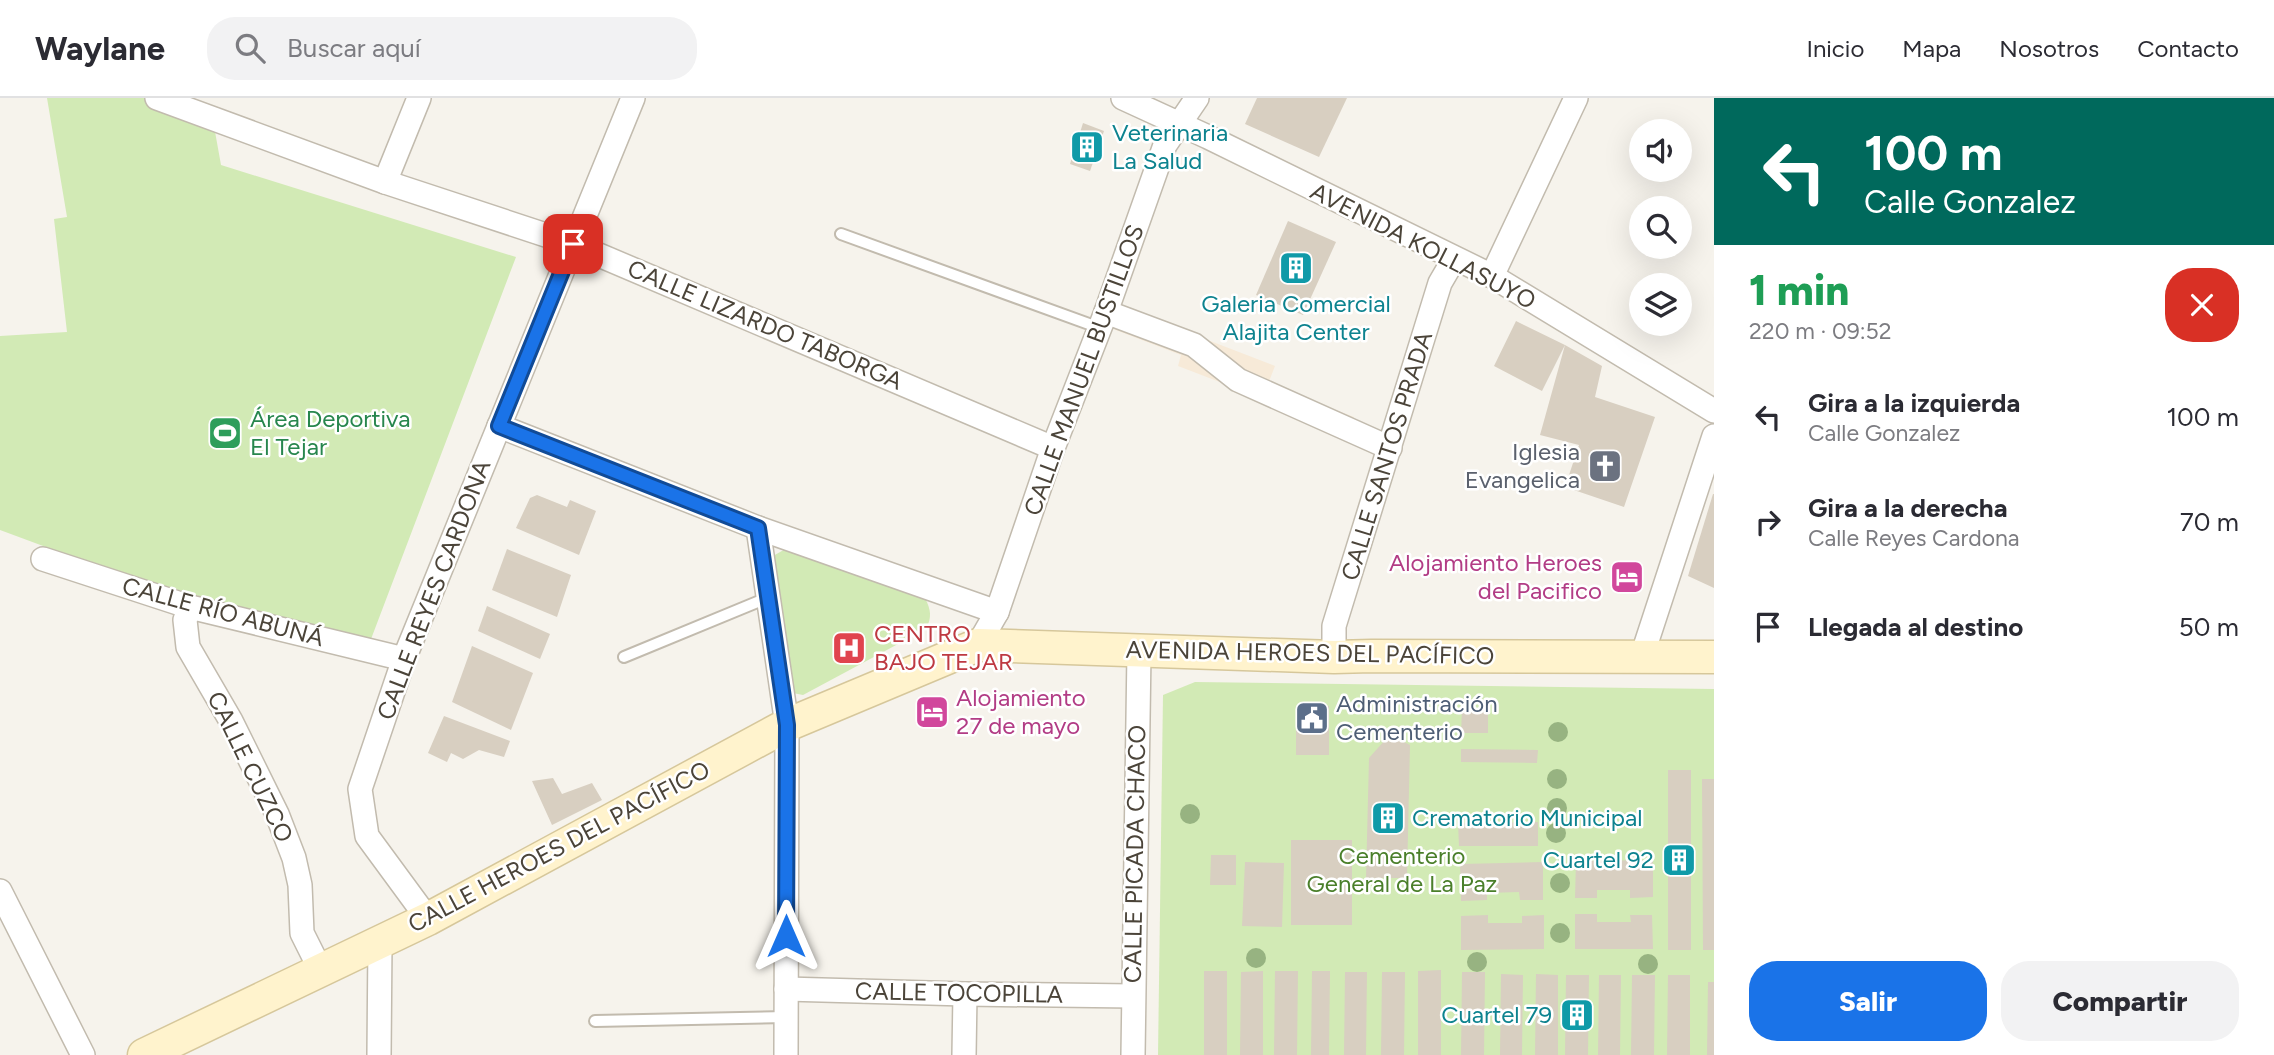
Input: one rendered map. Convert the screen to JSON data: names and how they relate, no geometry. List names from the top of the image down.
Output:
{
  "streets": {
    "main road": ["AVENIDA HEROES DEL PACÍFICO", "CALLE HEROES DEL PACÍFICO"],
    "street": [
      "AVENIDA KOLLASUYO",
      "CALLE LIZARDO TABORGA",
      "CALLE MANUEL BUSTILLOS",
      "CALLE SANTOS PRADA",
      "CALLE REYES CARDONA",
      "CALLE RÍO ABUNÁ",
      "CALLE CUZCO",
      "CALLE PICADA CHACO",
      "CALLE TOCOPILLA"
    ]
  },
  "crossings": [
    ["AVENIDA KOLLASUYO", "CALLE MANUEL BUSTILLOS"],
    ["AVENIDA KOLLASUYO", "CALLE SANTOS PRADA"],
    ["CALLE LIZARDO TABORGA", "CALLE MANUEL BUSTILLOS"],
    ["CALLE LIZARDO TABORGA", "CALLE REYES CARDONA"],
    ["CALLE MANUEL BUSTILLOS", "AVENIDA HEROES DEL PACÍFICO"],
    ["CALLE MANUEL BUSTILLOS", "CALLE HEROES DEL PACÍFICO"],
    ["CALLE SANTOS PRADA", "AVENIDA HEROES DEL PACÍFICO"],
    ["CALLE REYES CARDONA", "CALLE RÍO ABUNÁ"],
    ["CALLE REYES CARDONA", "CALLE HEROES DEL PACÍFICO"],
    ["CALLE RÍO ABUNÁ", "CALLE CUZCO"],
    ["AVENIDA HEROES DEL PACÍFICO", "CALLE HEROES DEL PACÍFICO"],
    ["AVENIDA HEROES DEL PACÍFICO", "CALLE PICADA CHACO"],
    ["CALLE CUZCO", "CALLE HEROES DEL PACÍFICO"],
    ["CALLE PICADA CHACO", "CALLE TOCOPILLA"]
  ],
  "parks": ["Cementerio General de La Paz"],
  "places": {
    "building": [
      "Veterinaria La Salud",
      "Galeria Comercial Alajita Center",
      "Crematorio Municipal",
      "Cuartel 92",
      "Cuartel 79"
    ],
    "sports": ["Área Deportiva El Tejar"],
    "church": ["Iglesia Evangelica"],
    "hotel": ["Alojamiento Heroes del Pacifico", "Alojamiento 27 de mayo"],
    "hospital": ["CENTRO BAJO TEJAR"],
    "public building": ["Administración Cementerio"]
  },
  "page": {
    "header": "Waylane",
    "search": "Buscar aquí",
    "nav": [
      "Inicio",
      "Mapa",
      "Nosotros",
      "Contacto"
    ],
    "turn": ["100 m", "Calle Gonzalez"],
    "heading": ["1 min", "220 m · 09:52"],
    "list": [
      {
        "name": "Gira a la izquierda",
        "note": "Calle Gonzalez",
        "value": "100 m"
      },
      {
        "name": "Gira a la derecha",
        "note": "Calle Reyes Cardona",
        "value": "70 m"
      },
      {
        "name": "Llegada al destino",
        "value": "50 m"
      }
    ],
    "buttons": ["Salir", "Compartir"]
  }
}
